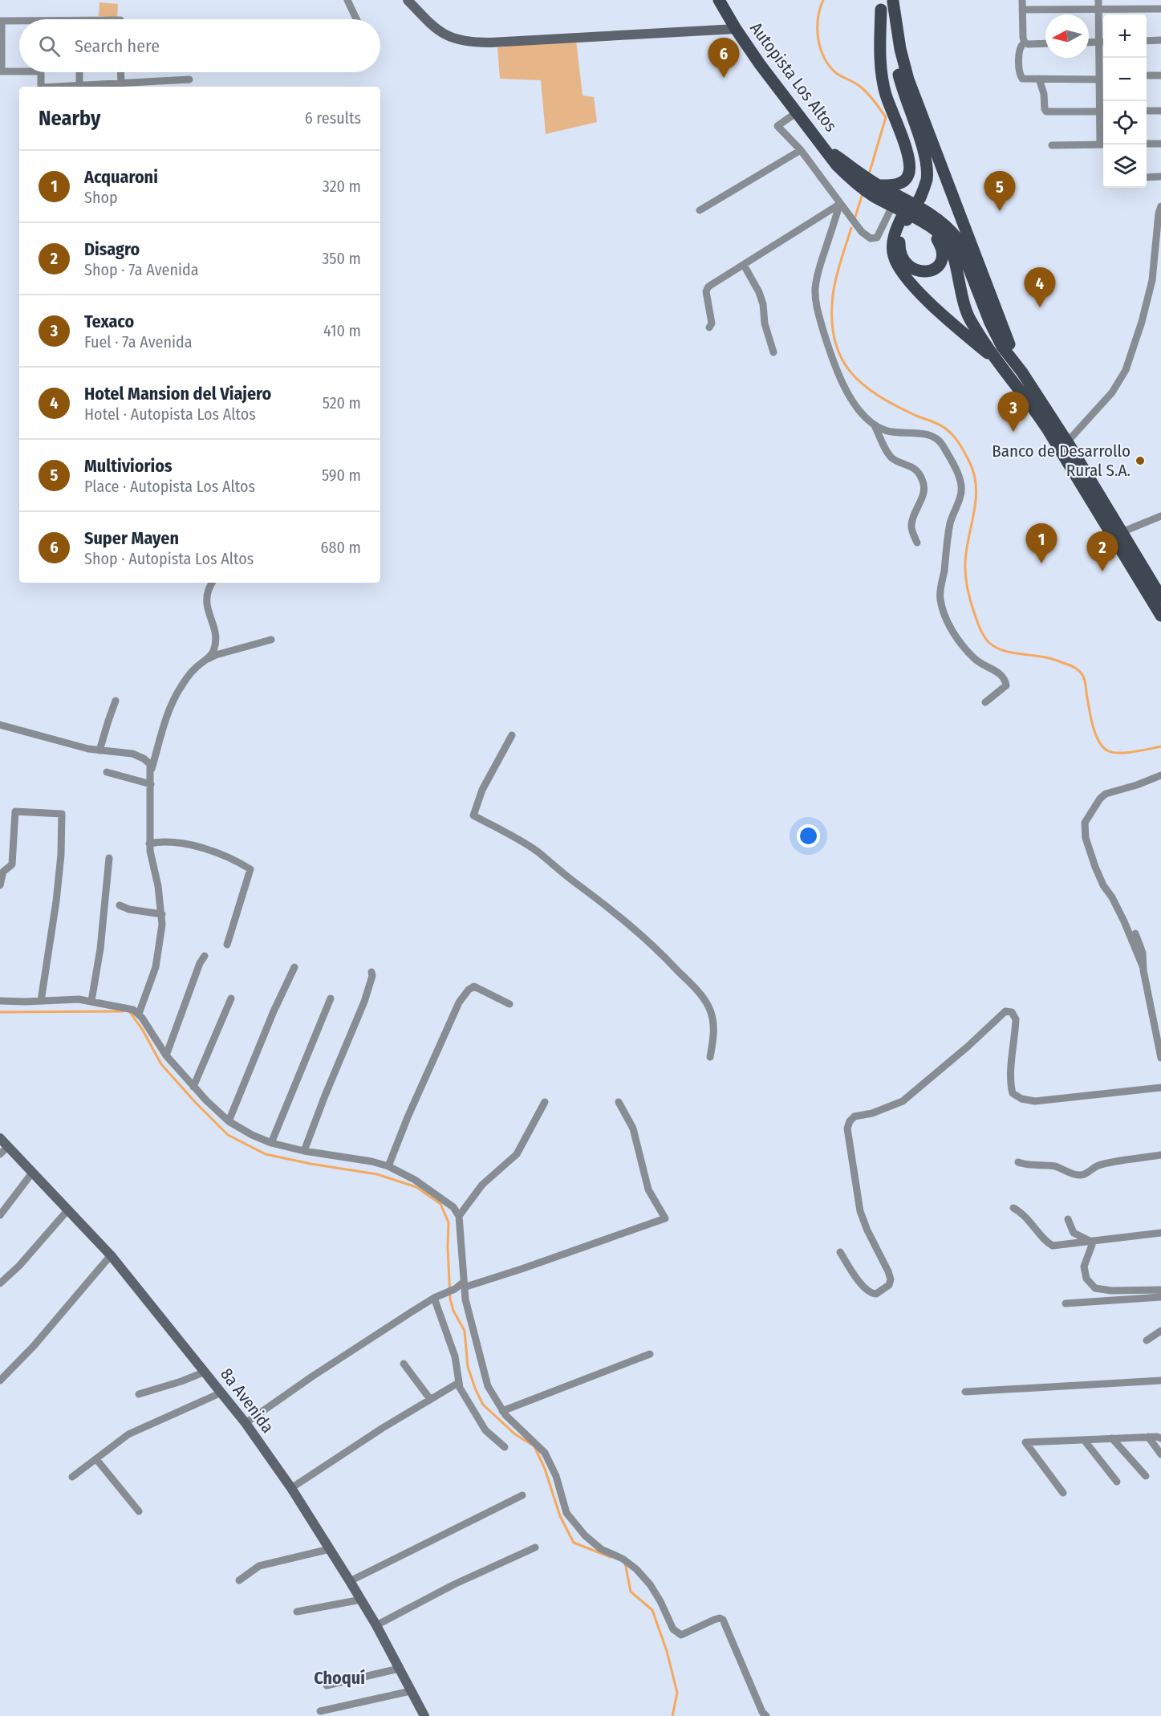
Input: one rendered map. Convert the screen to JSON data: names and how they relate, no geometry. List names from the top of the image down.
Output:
{
  "streets": {
    "main road": ["Autopista Los Altos"],
    "street": ["8a Avenida"]
  },
  "districts": ["Choquí"],
  "places": ["Banco de Desarrollo Rural S.A."],
  "north": "left",
  "page": {
    "map_buttons": ["+", "−"],
    "search": "Search here",
    "pins": [
      "6",
      "5",
      "4",
      "3",
      "1",
      "2"
    ],
    "heading": ["Nearby", "6 results"],
    "list": [
      {
        "mark": "1",
        "name": "Acquaroni",
        "note": "Shop",
        "value": "320 m"
      },
      {
        "mark": "2",
        "name": "Disagro",
        "note": "Shop · 7a Avenida",
        "value": "350 m"
      },
      {
        "mark": "3",
        "name": "Texaco",
        "note": "Fuel · 7a Avenida",
        "value": "410 m"
      },
      {
        "mark": "4",
        "name": "Hotel Mansion del Viajero",
        "note": "Hotel · Autopista Los Altos",
        "value": "520 m"
      },
      {
        "mark": "5",
        "name": "Multiviorios",
        "note": "Place · Autopista Los Altos",
        "value": "590 m"
      },
      {
        "mark": "6",
        "name": "Super Mayen",
        "note": "Shop · Autopista Los Altos",
        "value": "680 m"
      }
    ]
  }
}
